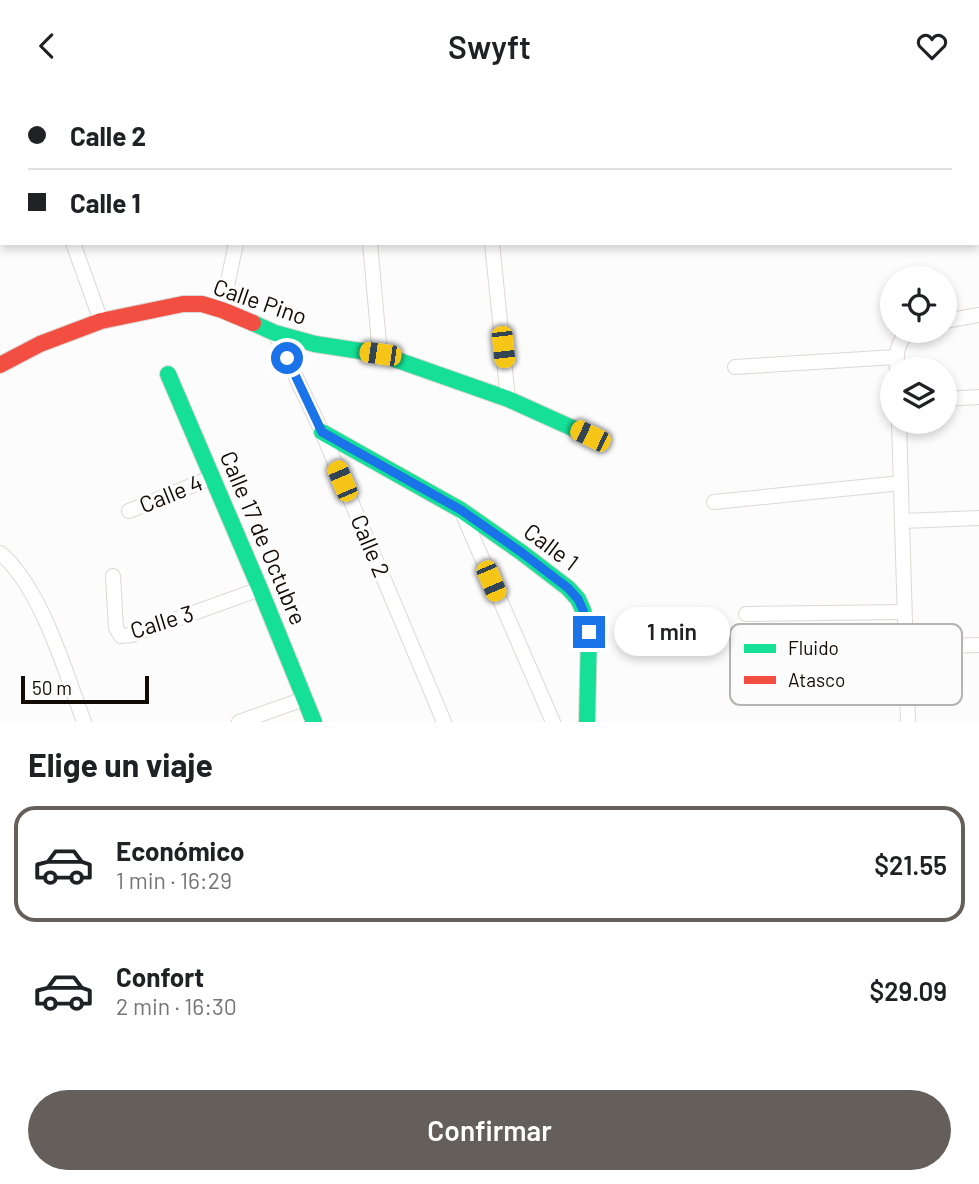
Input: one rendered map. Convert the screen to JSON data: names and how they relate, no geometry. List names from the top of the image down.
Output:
{
  "streets": {
    "street": [
      "Calle Pino",
      "Calle 4",
      "Calle 17 de Octubre",
      "Calle 2",
      "Calle 1",
      "Calle 3"
    ]
  },
  "crossings": [
    ["Calle Pino", "Calle 2"],
    ["Calle 4", "Calle 17 de Octubre"],
    ["Calle 17 de Octubre", "Calle 3"],
    ["Calle 2", "Calle 1"]
  ],
  "legend": ["Fluido", "Atasco"],
  "scale_bar": "50 m",
  "page": {
    "header": "Swyft",
    "banner": ["Calle 2", "Calle 1"],
    "bubble": "1 min",
    "scale": "50 m",
    "heading": "Elige un viaje",
    "list": [
      {
        "name": "Económico",
        "note": "1 min · 16:29",
        "value": "$21.55"
      },
      {
        "name": "Confort",
        "note": "2 min · 16:30",
        "value": "$29.09"
      }
    ],
    "buttons": "Confirmar"
  }
}
